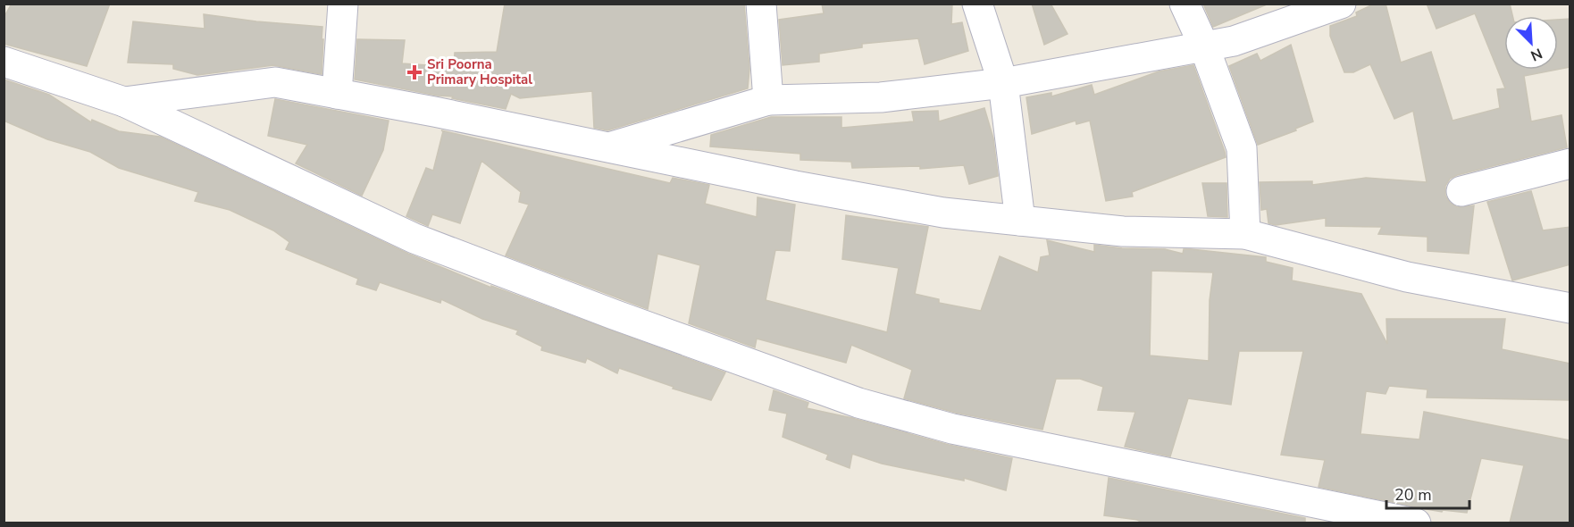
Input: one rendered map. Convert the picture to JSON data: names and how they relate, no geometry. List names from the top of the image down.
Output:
{
  "places": {
    "health": ["Sri Poorna Primary Hospital"]
  },
  "scale_bar": "20 m",
  "north": "bottom right"
}
